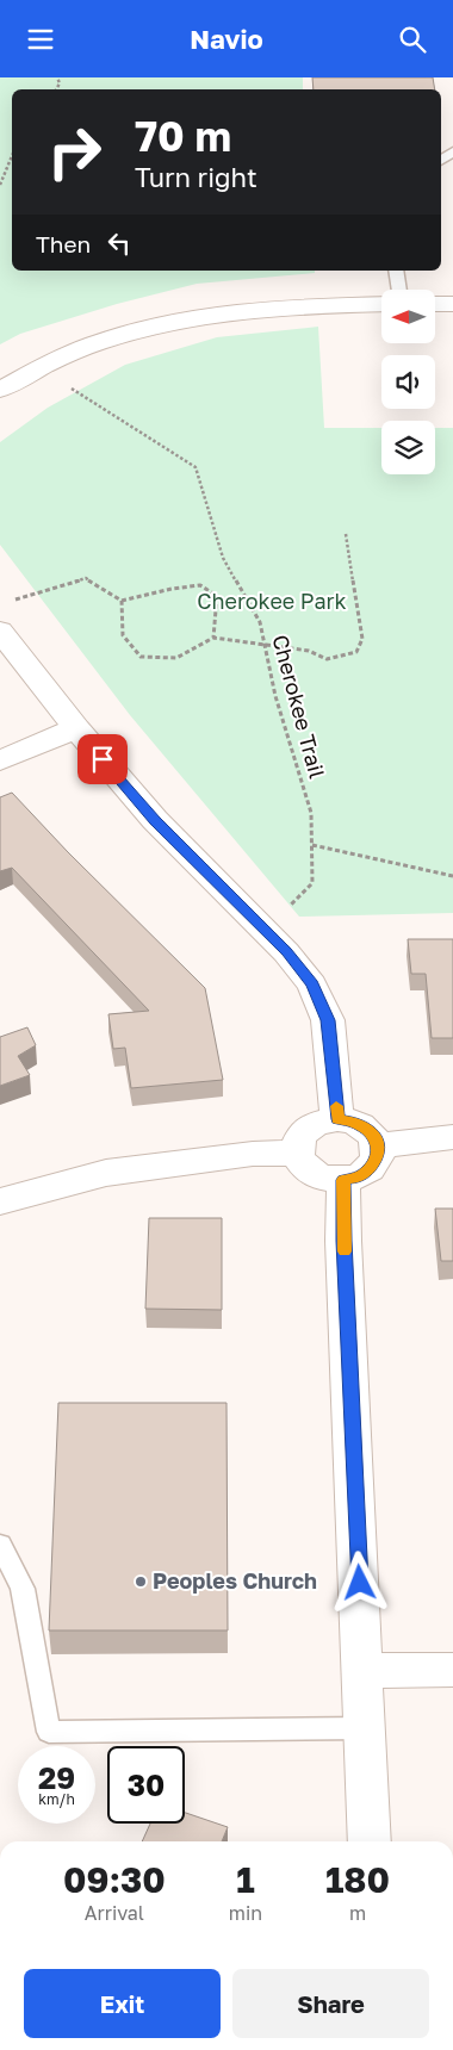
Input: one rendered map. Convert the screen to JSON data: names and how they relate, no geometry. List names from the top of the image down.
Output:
{
  "streets": {
    "path": ["Cherokee Trail"]
  },
  "parks": ["Cherokee Park"],
  "places": ["Peoples Church"],
  "north": "left",
  "page": {
    "header": "Navio",
    "turn": ["70 m", "Turn right"],
    "then": "Then",
    "speed": "29 km/h",
    "limit": "30",
    "eta": [
      "09:30",
      "Arrival",
      "1",
      "min",
      "180",
      "m"
    ],
    "buttons": ["Exit", "Share"]
  }
}
